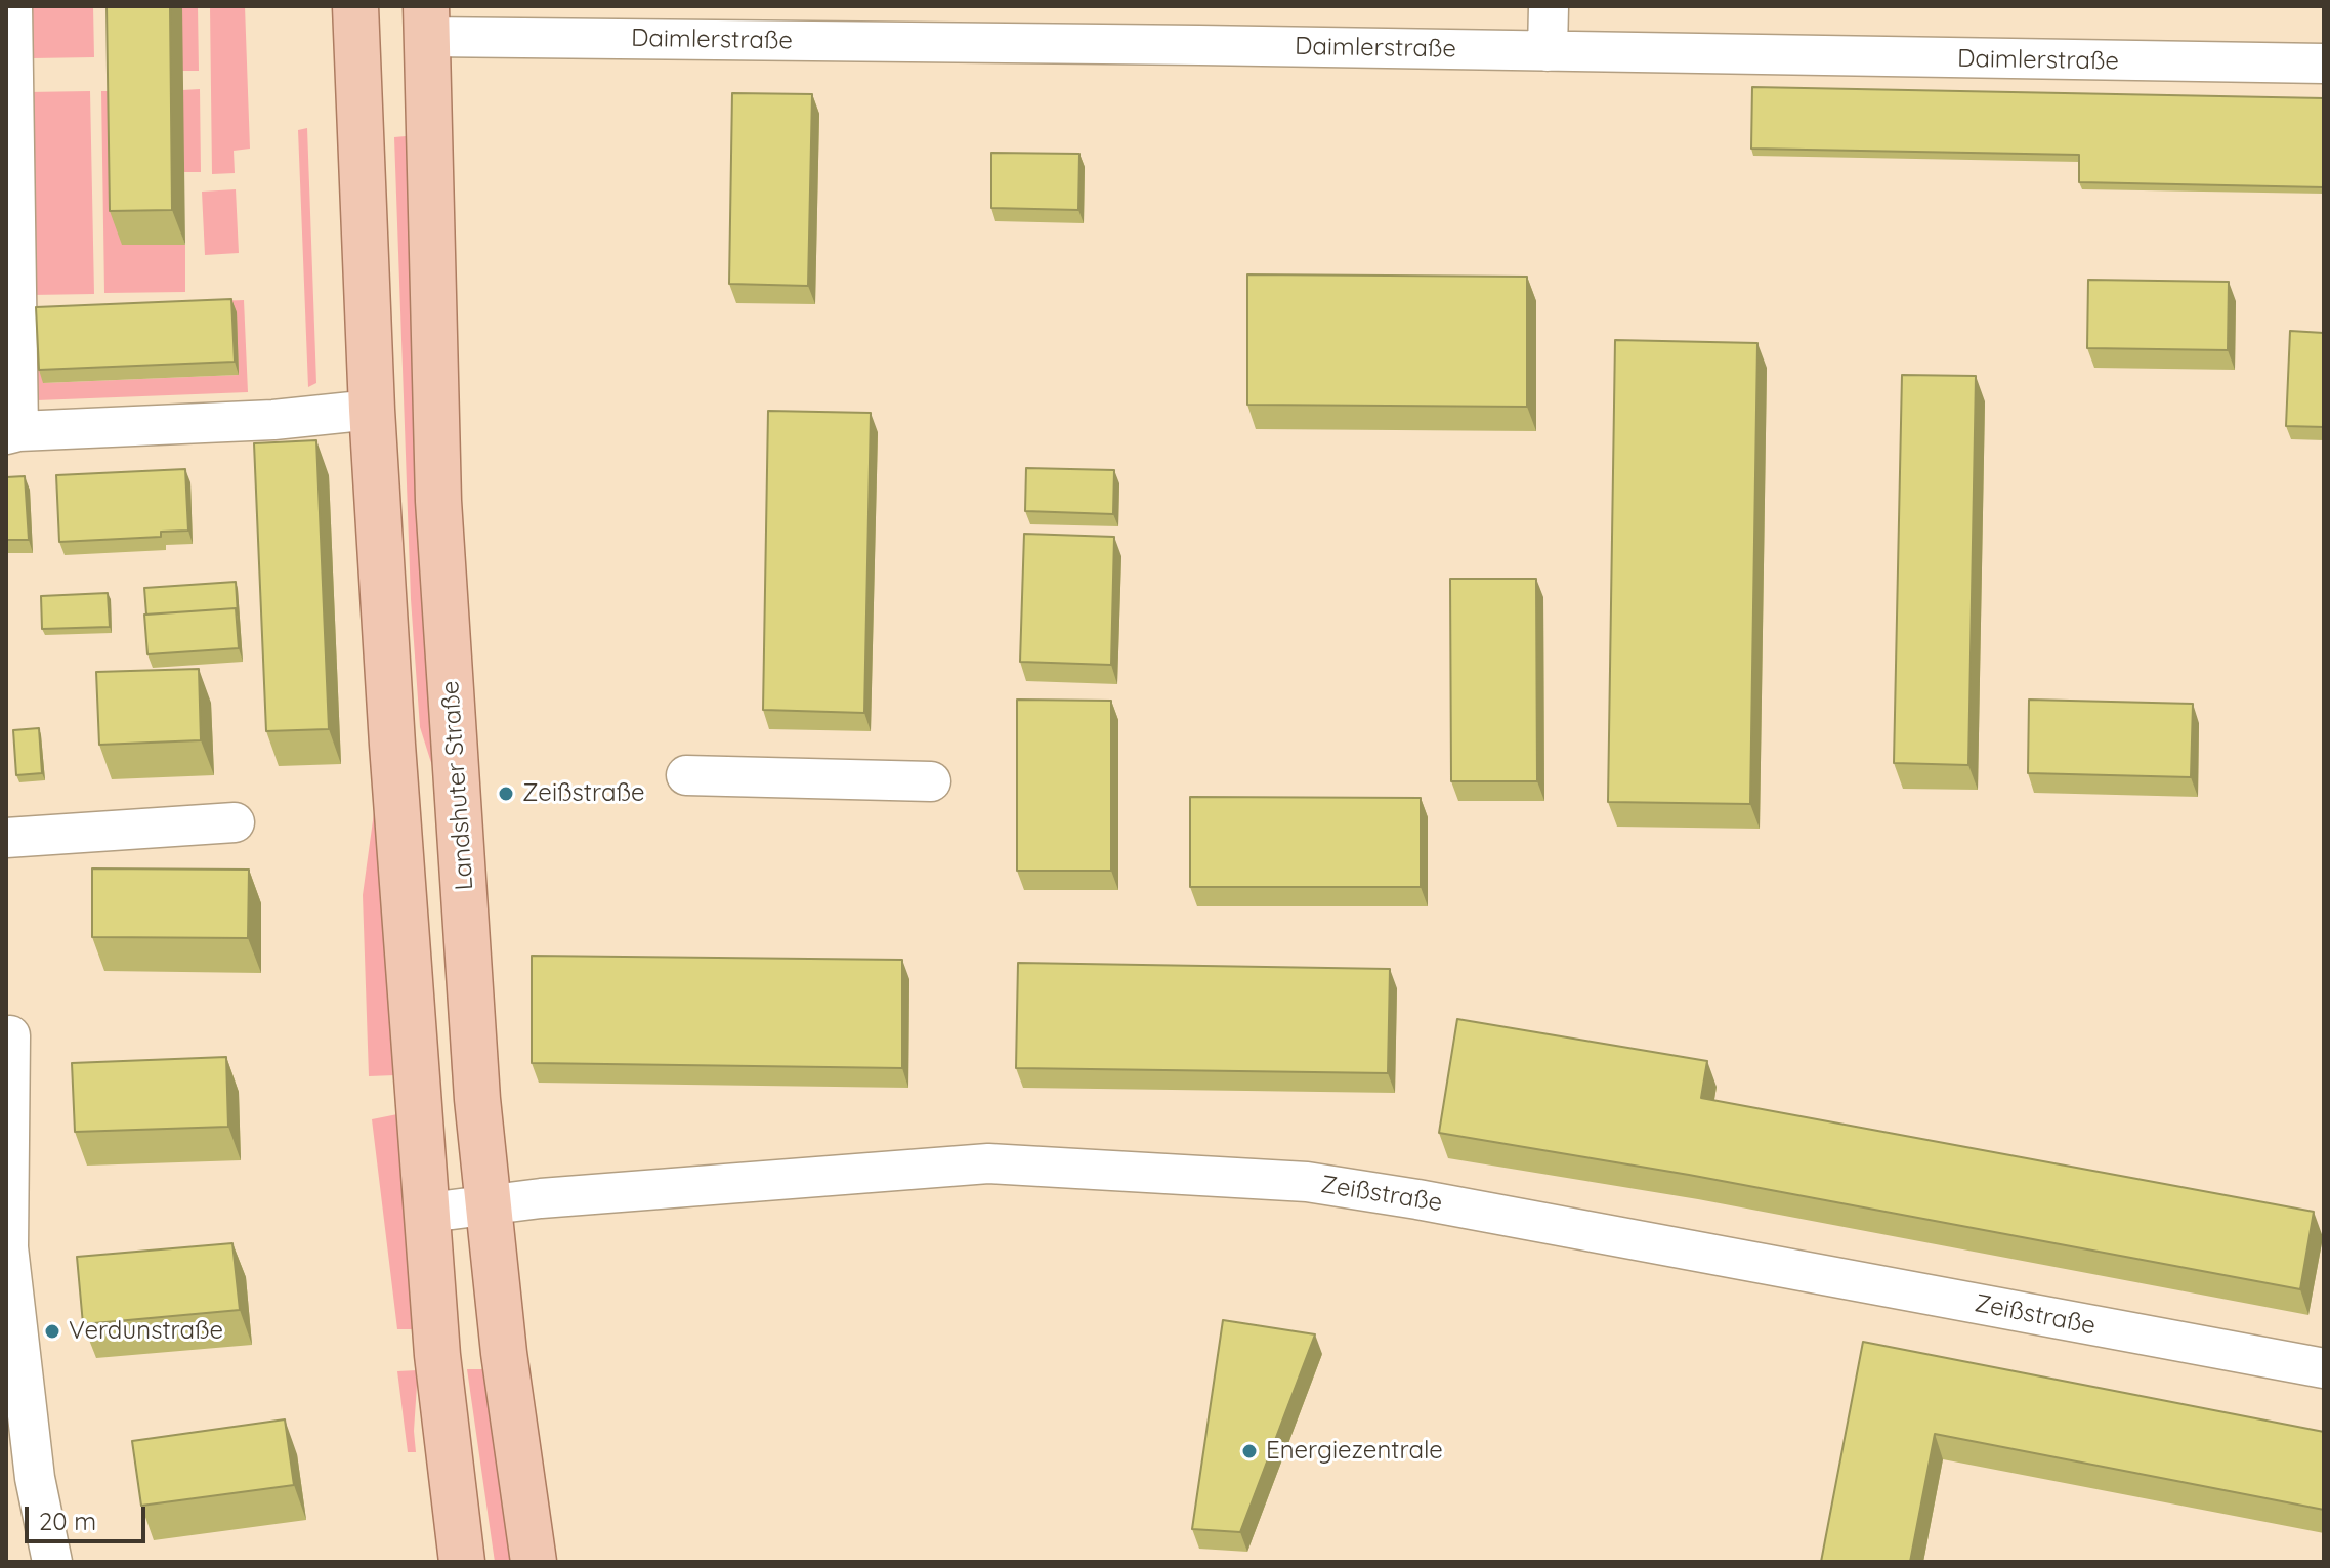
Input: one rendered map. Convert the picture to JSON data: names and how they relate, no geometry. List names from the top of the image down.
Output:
{
  "streets": {
    "main road": ["Landshuter Straße"],
    "street": ["Daimlerstraße", "Zeißstraße"]
  },
  "crossings": [
    ["Daimlerstraße", "Landshuter Straße"],
    ["Landshuter Straße", "Zeißstraße"]
  ],
  "places": ["Zeißstraße", "Verdunstraße", "Energiezentrale"],
  "scale_bar": "20 m"
}
